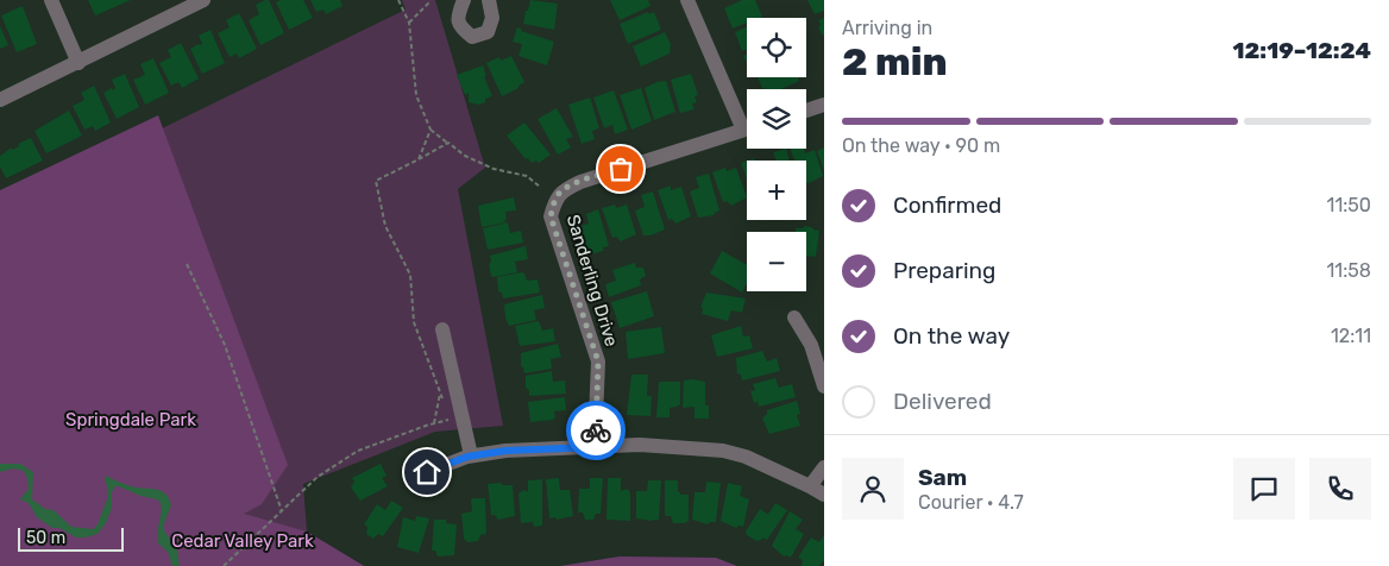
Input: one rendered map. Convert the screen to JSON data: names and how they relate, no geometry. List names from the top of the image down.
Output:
{
  "streets": {
    "street": ["Sanderling Drive"]
  },
  "parks": ["Springdale Park", "Cedar Valley Park"],
  "scale_bar": "50 m",
  "page": {
    "heading": ["2 min", "Arriving in", "12:19–12:24"],
    "panel": ["Sam", "Courier · 4.7"],
    "map_buttons": ["+", "−"],
    "bar": "On the way · 90 m",
    "list": [
      ["Confirmed", "11:50"],
      ["Preparing", "11:58"],
      ["On the way", "12:11"],
      "Delivered"
    ],
    "scale": "50 m"
  }
}
